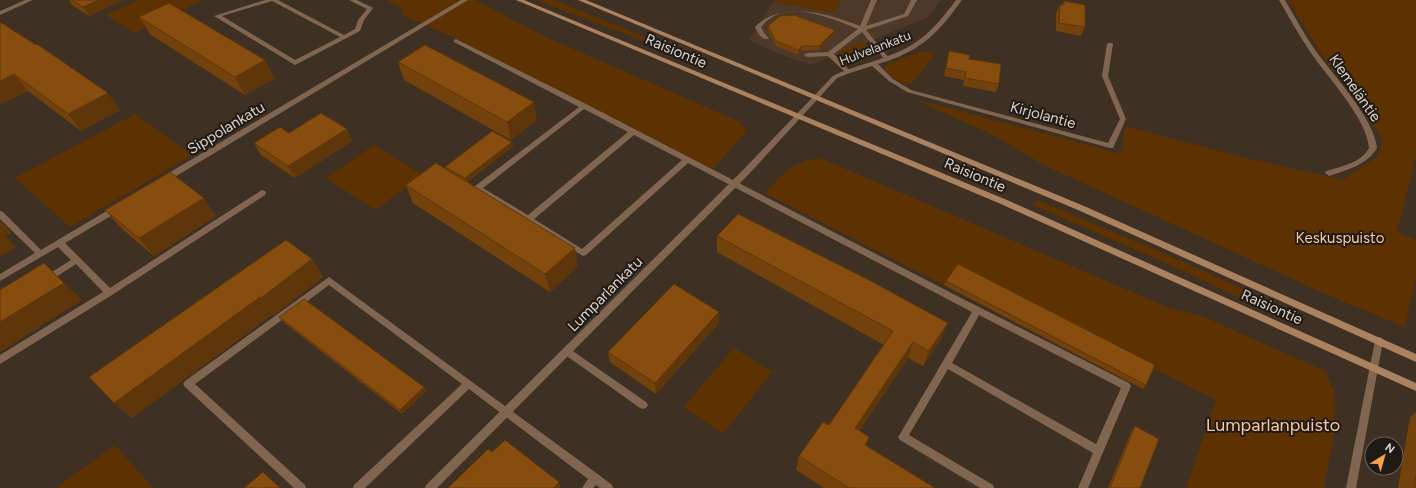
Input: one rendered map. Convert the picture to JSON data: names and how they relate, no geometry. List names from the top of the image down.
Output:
{
  "streets": {
    "main road": ["Raisiontie"],
    "street": [
      "Hulvelankatu",
      "Klemeläntie",
      "Kirjolantie",
      "Sippolankatu",
      "Lumparlankatu"
    ]
  },
  "crossings": [
    ["Hulvelankatu", "Raisiontie"],
    ["Hulvelankatu", "Kirjolantie"],
    ["Hulvelankatu", "Lumparlankatu"],
    ["Raisiontie", "Lumparlankatu"]
  ],
  "parks": ["Keskuspuisto", "Lumparlanpuisto"],
  "north": "top right"
}
